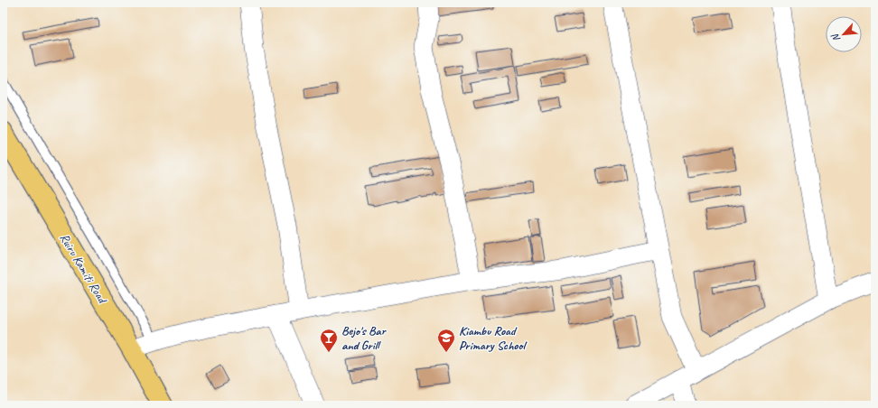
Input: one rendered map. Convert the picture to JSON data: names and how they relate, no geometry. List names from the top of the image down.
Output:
{
  "streets": {
    "main road": ["Ruiru Kamiti Road"]
  },
  "places": {
    "bar": ["Bejo's Bar and Grill"],
    "school or university": ["Kiambu Road Primary School"]
  },
  "north": "bottom left"
}
